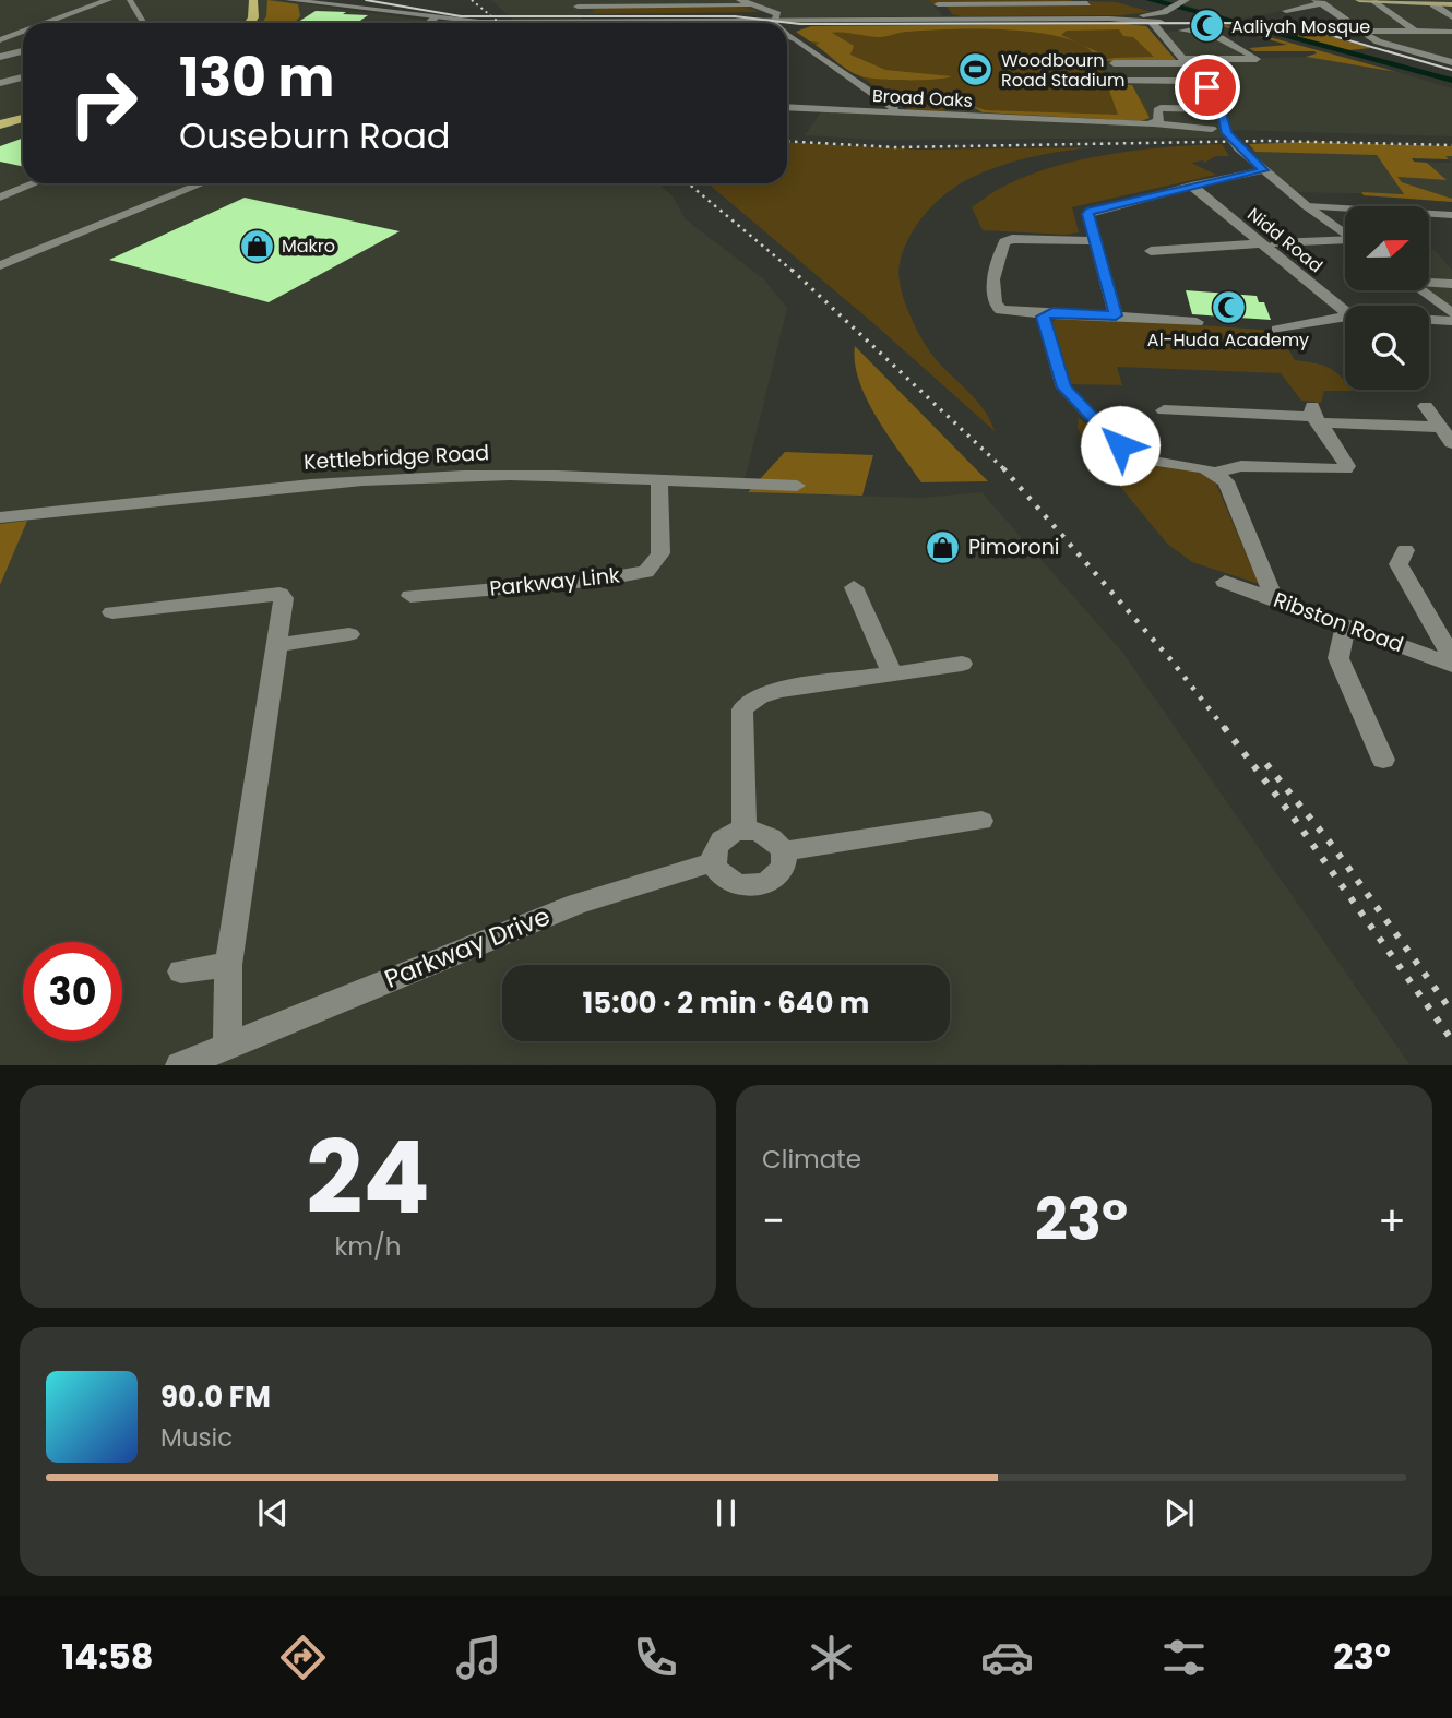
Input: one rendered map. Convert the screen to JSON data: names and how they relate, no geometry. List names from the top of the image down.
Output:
{
  "streets": {
    "street": [
      "Broad Oaks",
      "Nidd Road",
      "Kettlebridge Road",
      "Parkway Link",
      "Ribston Road",
      "Parkway Drive"
    ]
  },
  "crossings": [
    ["Kettlebridge Road", "Parkway Link"]
  ],
  "places": {
    "mosque": ["Aaliyah Mosque", "Al-Huda Academy"],
    "sports": ["Woodbourn Road Stadium"],
    "shop": ["Makro", "Pimoroni"]
  },
  "north": "right",
  "page": {
    "turn": ["130 m", "Ouseburn Road"],
    "limit": "30",
    "trip": "15:00 · 2 min · 640 m",
    "tile": [
      ["24", "km/h"],
      "Climate"
    ],
    "heat": ["−", "23°", "+"],
    "song": ["90.0 FM", "Music"],
    "tabs": ["14:58", "23°"]
  }
}
